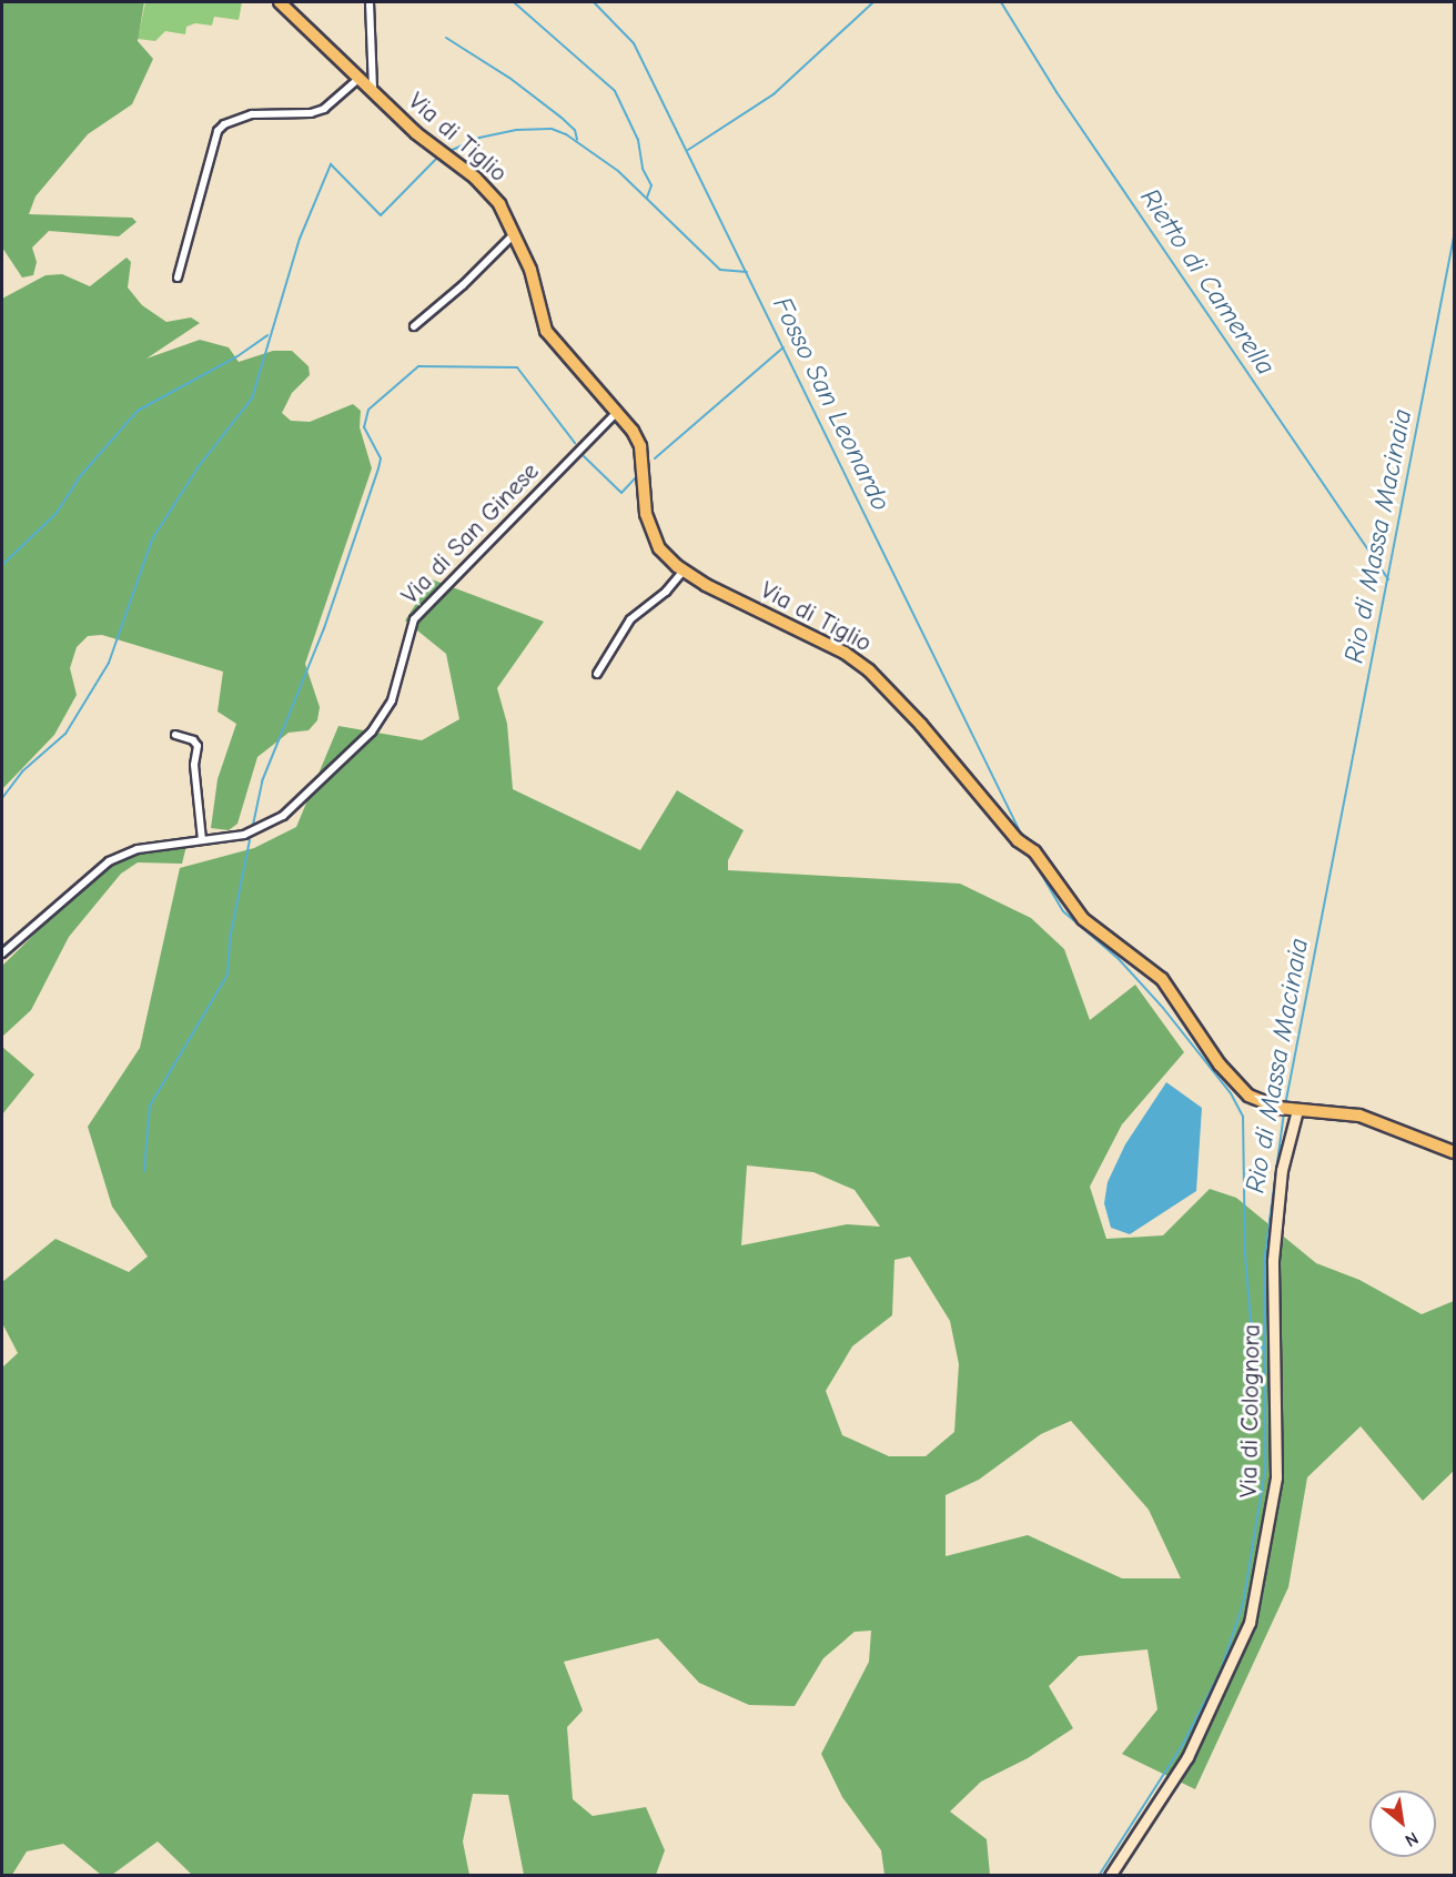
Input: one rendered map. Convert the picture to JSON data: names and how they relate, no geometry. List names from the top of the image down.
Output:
{
  "streets": {
    "main road": ["Via di Tiglio"],
    "street": ["Via di San Ginese", "Via di Colognora"]
  },
  "crossings": [
    ["Via di Tiglio", "Via di San Ginese"],
    ["Via di Tiglio", "Via di Colognora"]
  ],
  "water": ["Rietto di Camerella", "Fosso San Leonardo", "Rio di Massa Macinaia"],
  "north": "bottom right"
}
